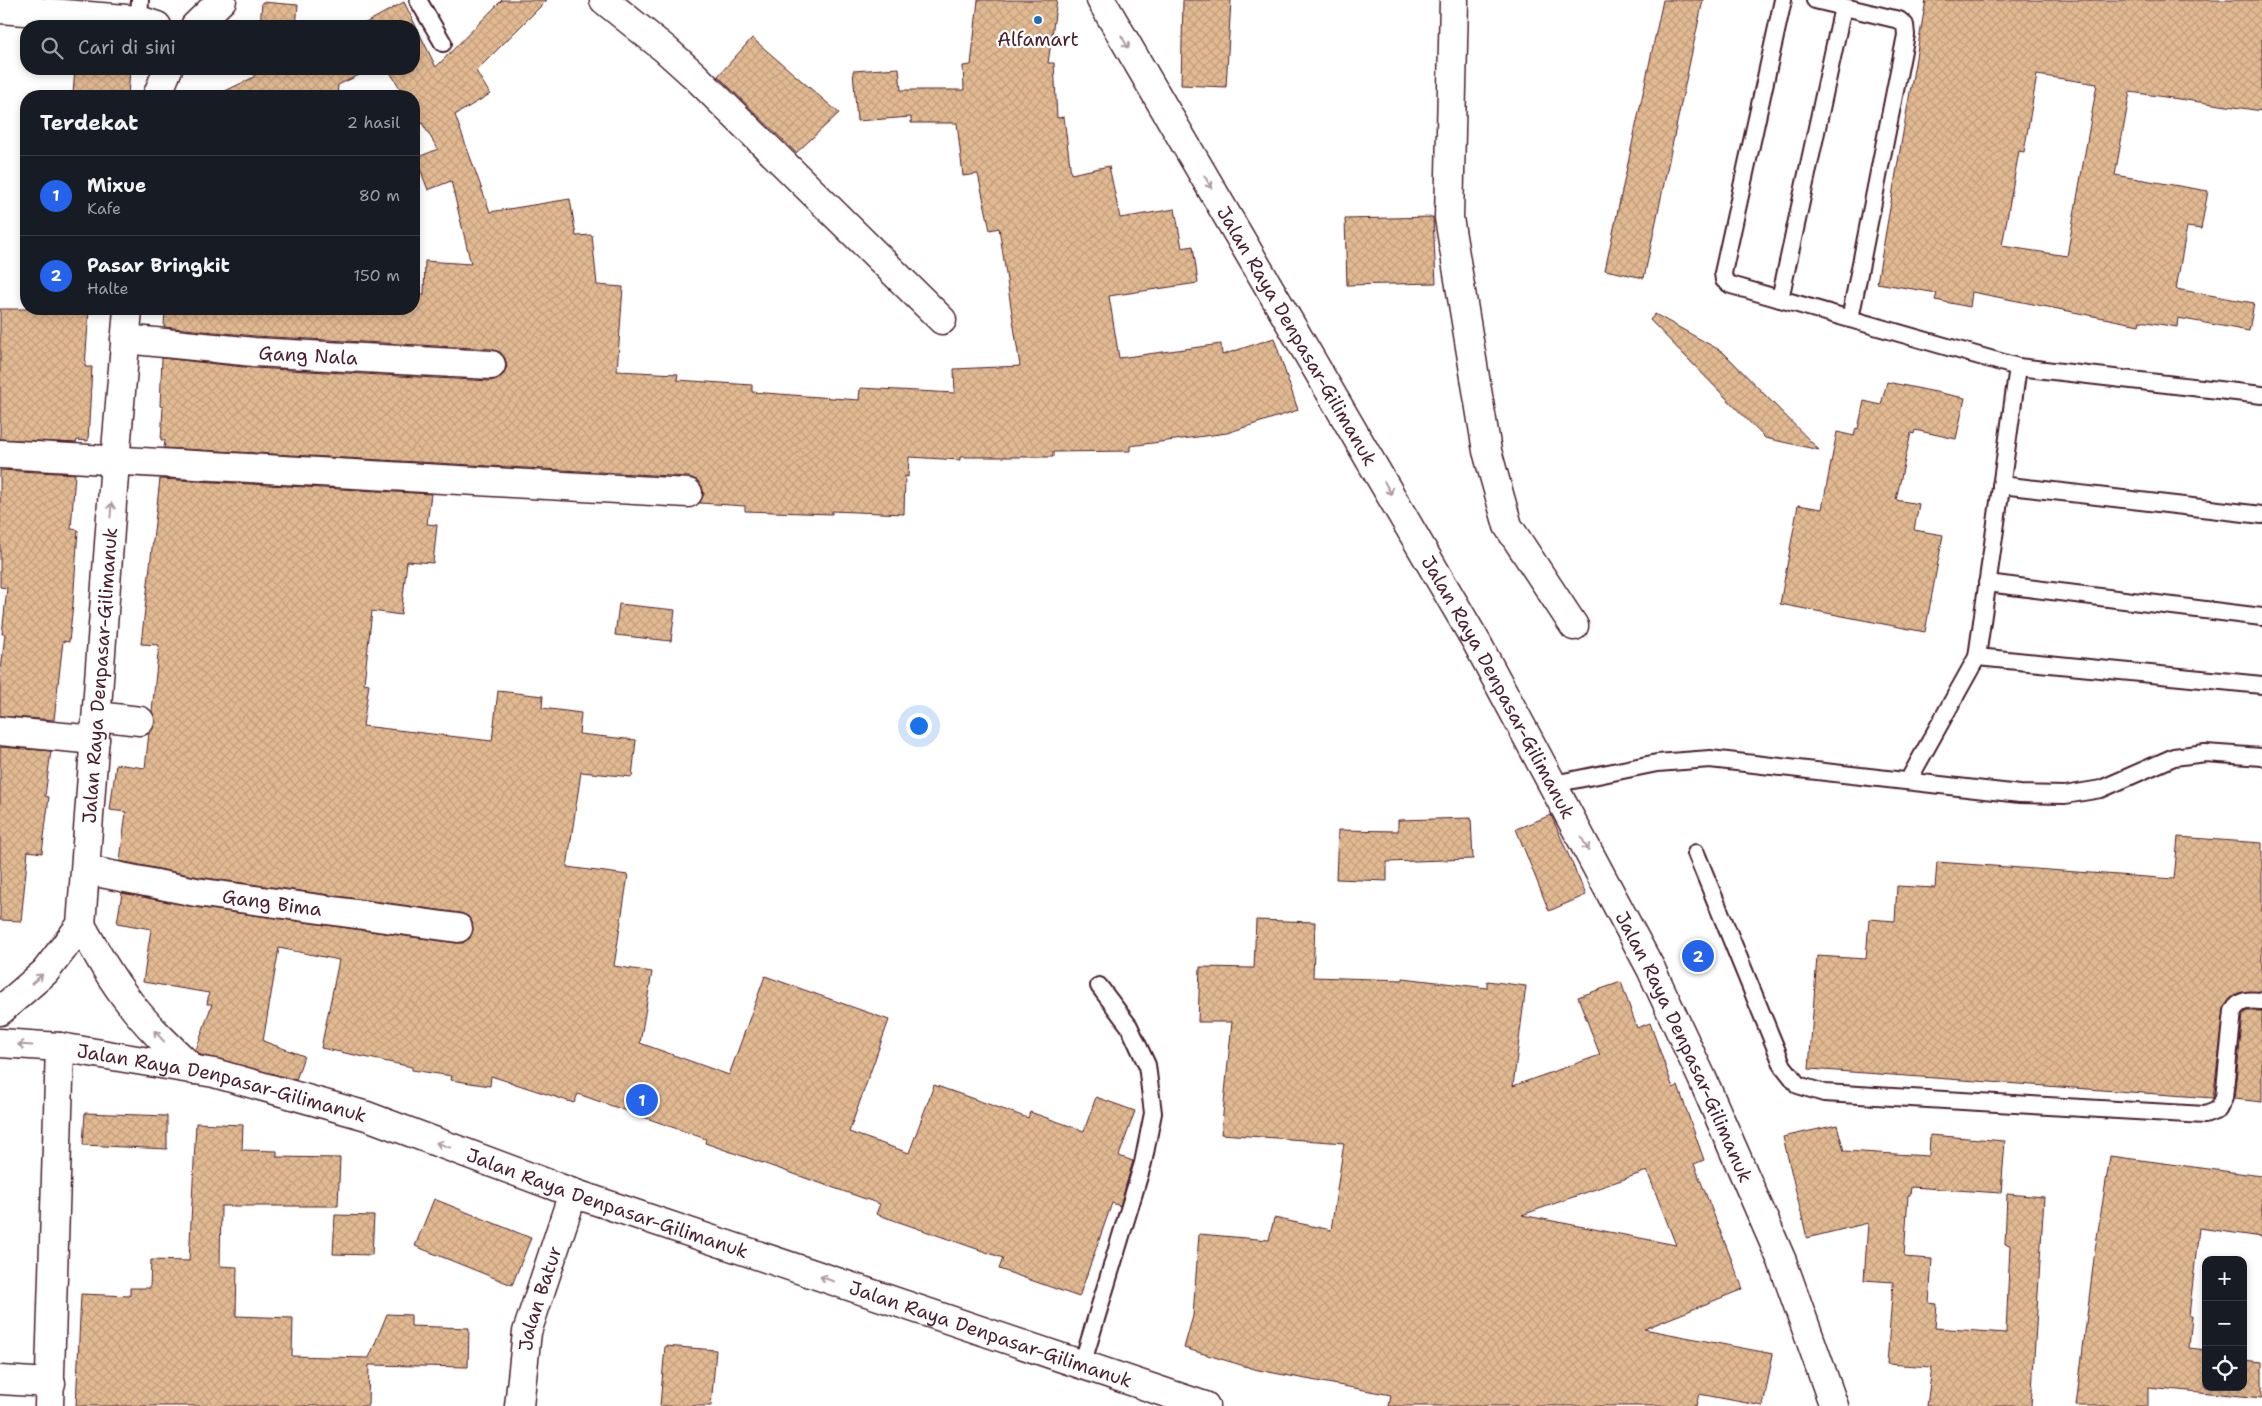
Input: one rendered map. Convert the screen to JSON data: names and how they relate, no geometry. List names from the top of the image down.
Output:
{
  "streets": {
    "main road": [
      "Jalan Raya Denpasar-Gilimanuk",
      "Gang Nala",
      "Gang Bima",
      "Jalan Batur"
    ]
  },
  "crossings": [
    ["Jalan Raya Denpasar-Gilimanuk", "Gang Nala"],
    ["Jalan Raya Denpasar-Gilimanuk", "Gang Bima"],
    ["Jalan Raya Denpasar-Gilimanuk", "Jalan Batur"]
  ],
  "places": ["Alfamart"],
  "page": {
    "search": "Cari di sini",
    "heading": ["Terdekat", "2 hasil"],
    "list": [
      {
        "mark": "1",
        "name": "Mixue",
        "note": "Kafe",
        "value": "80 m"
      },
      {
        "mark": "2",
        "name": "Pasar Bringkit",
        "note": "Halte",
        "value": "150 m"
      }
    ],
    "pins": ["2", "1"],
    "map_buttons": ["+", "−"]
  }
}
